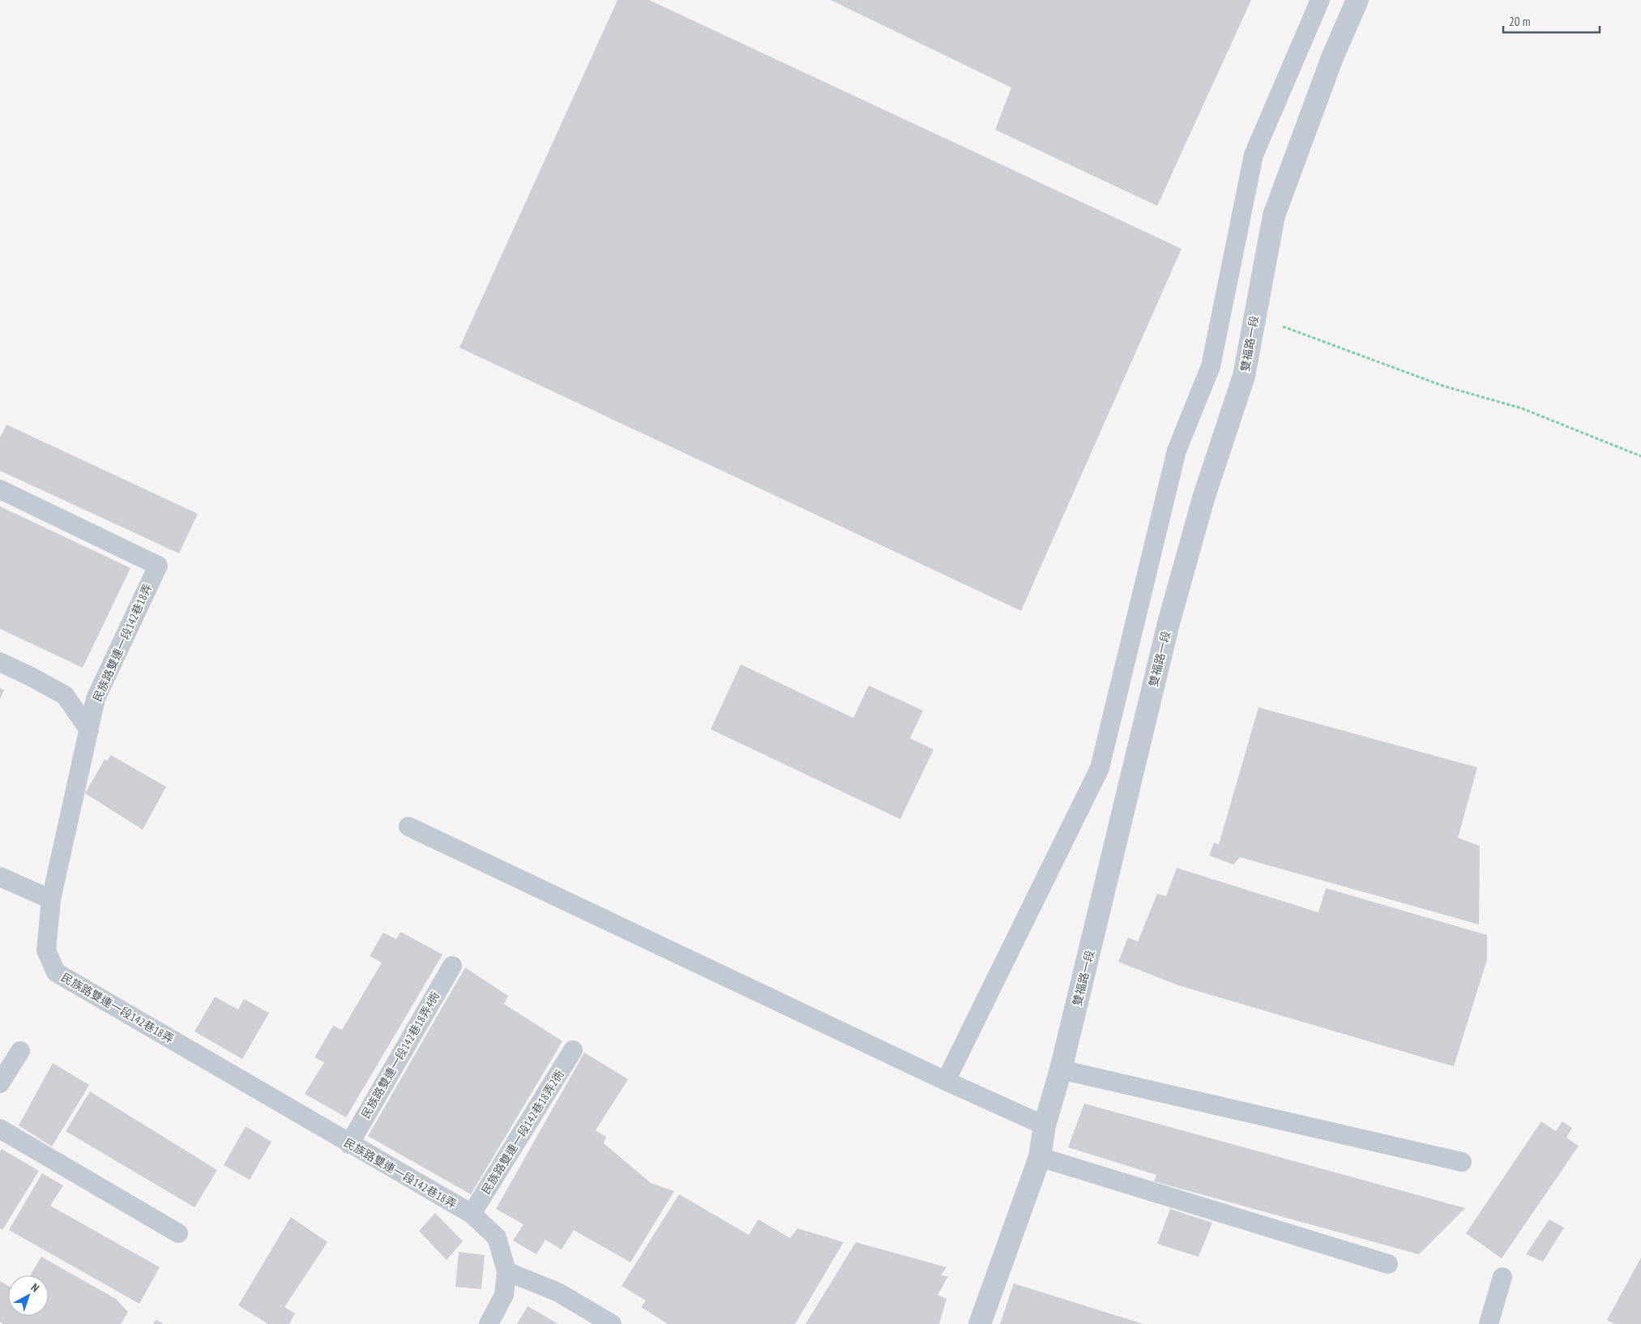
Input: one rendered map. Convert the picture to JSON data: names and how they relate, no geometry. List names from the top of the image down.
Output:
{
  "streets": {
    "street": ["雙福路一段"],
    "lane": ["民族路雙連一段142巷18弄", "民族路雙連一段142巷18弄4衖", "民族路雙連一段142巷18弄2衖"]
  },
  "crossings": [
    ["民族路雙連一段142巷18弄", "民族路雙連一段142巷18弄4衖"],
    ["民族路雙連一段142巷18弄", "民族路雙連一段142巷18弄2衖"]
  ],
  "scale_bar": "20 m",
  "north": "top right"
}
